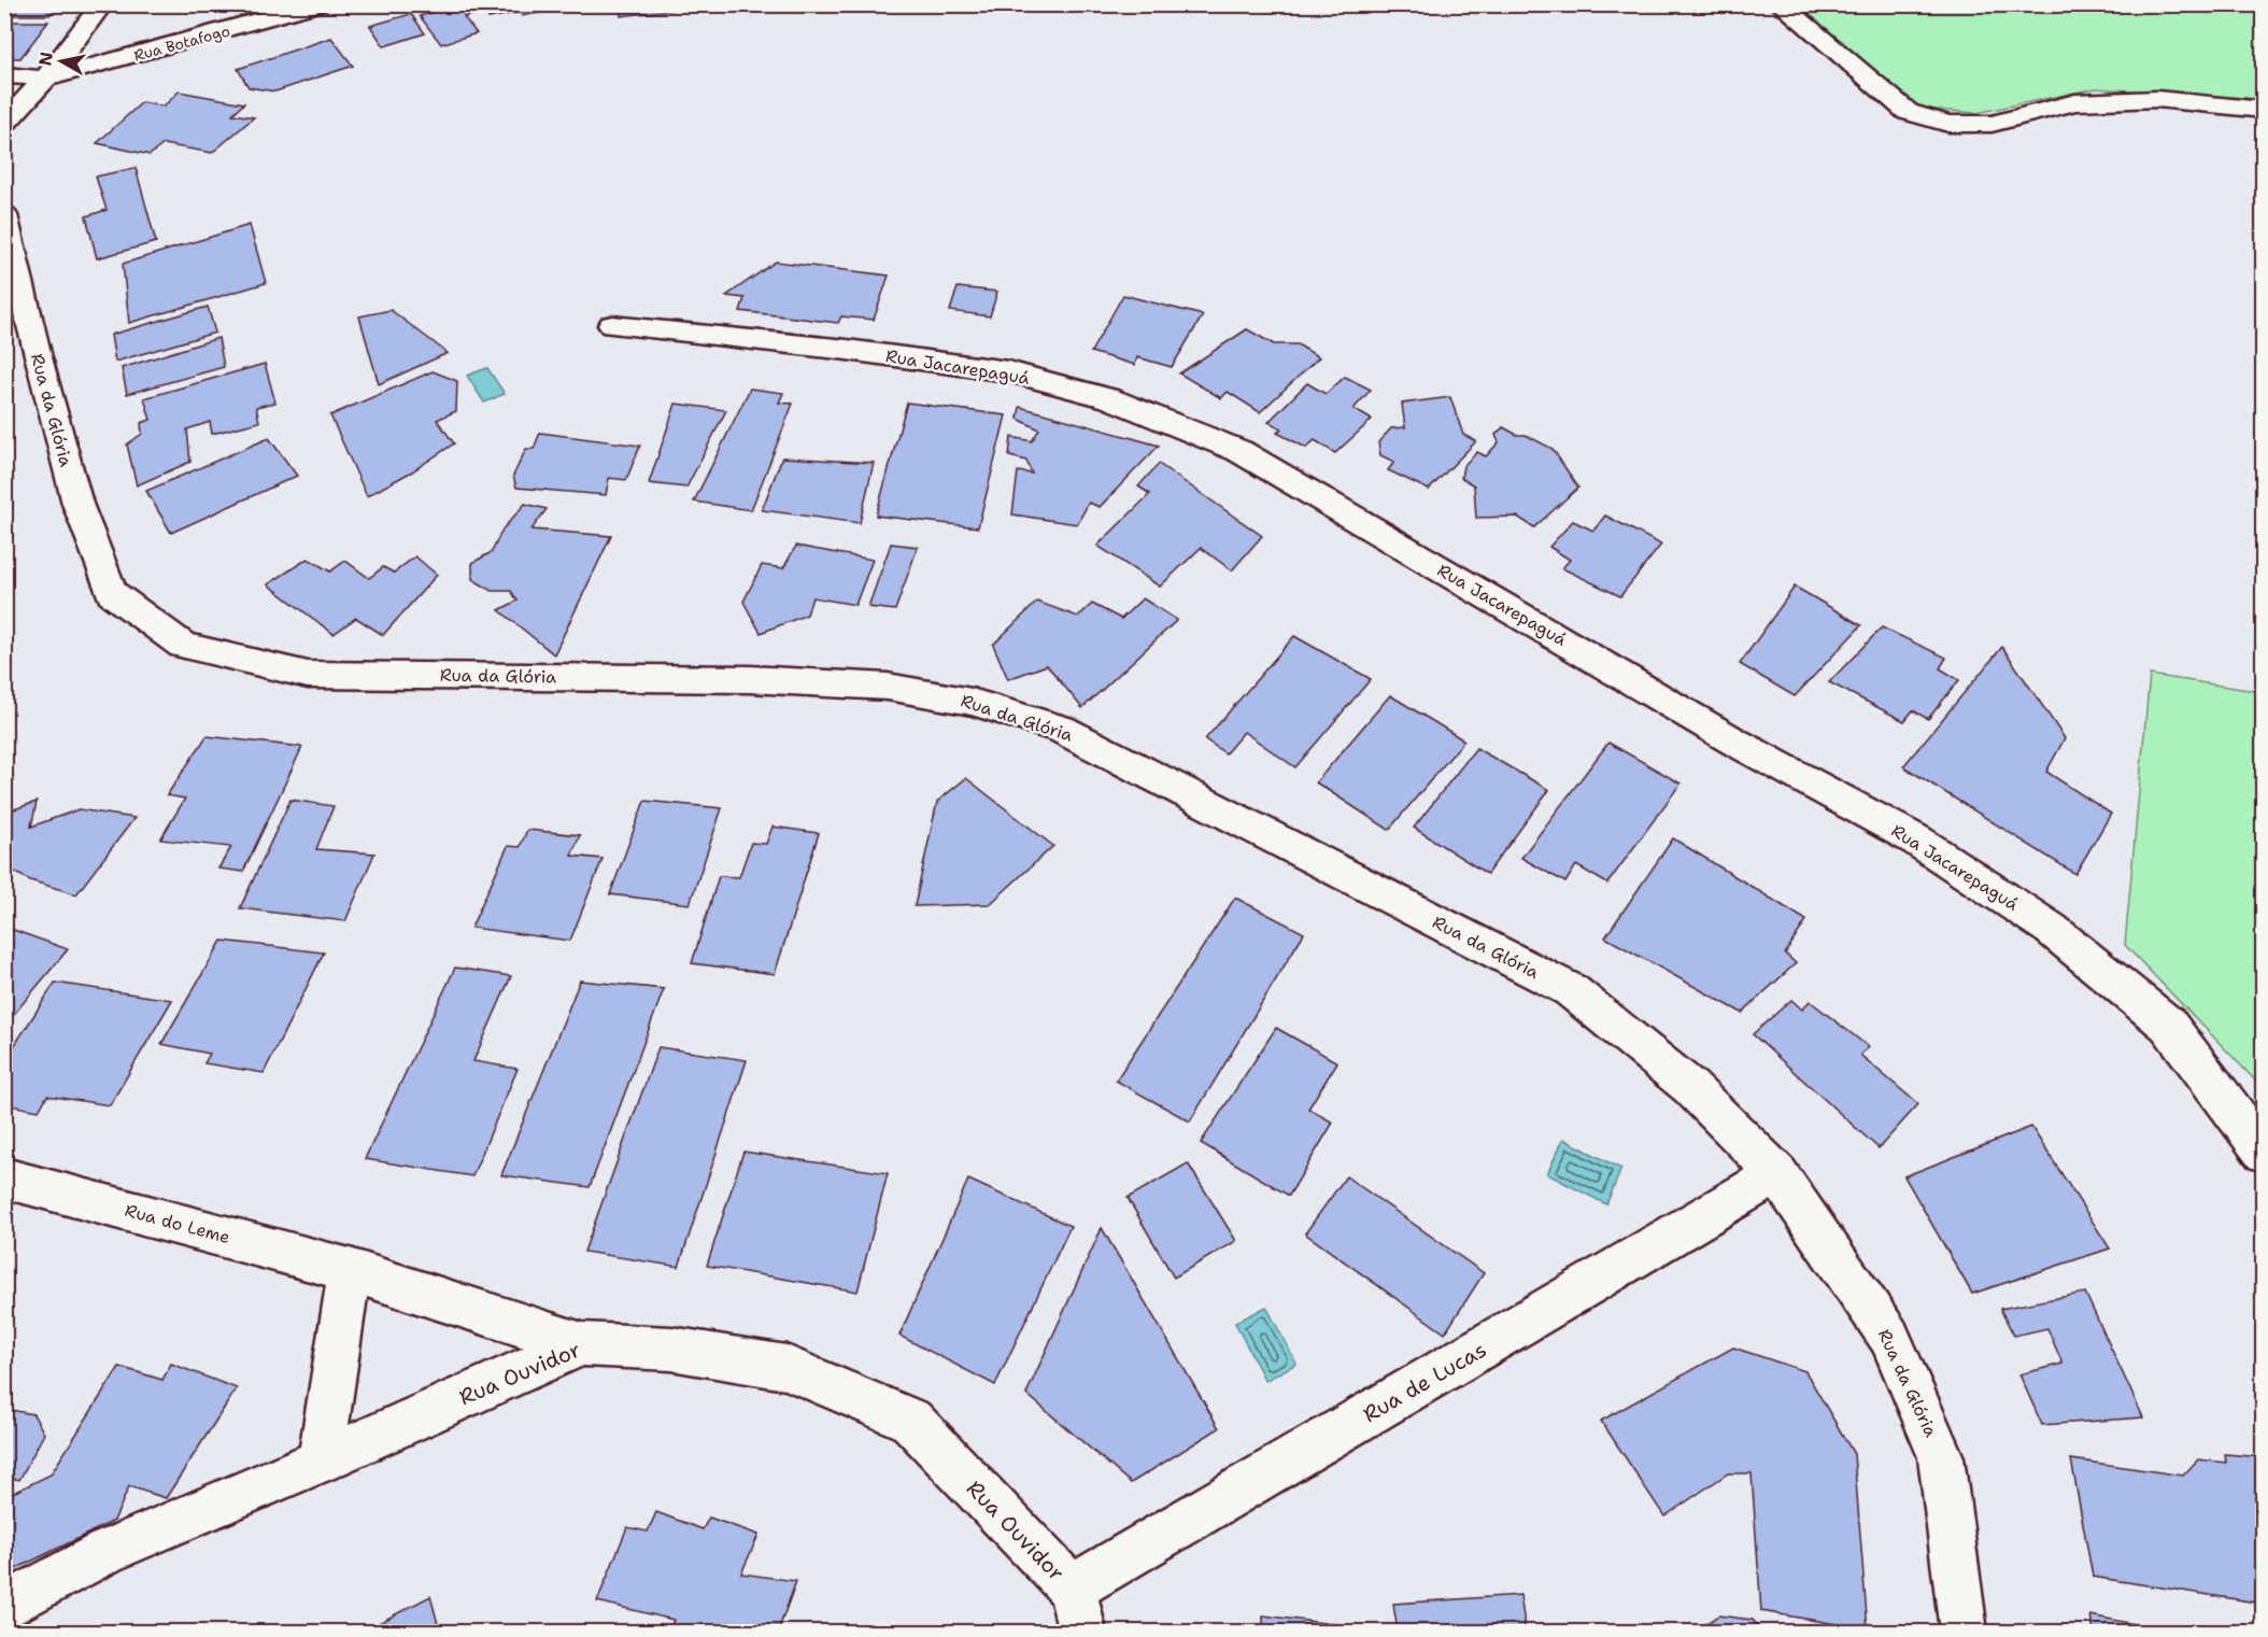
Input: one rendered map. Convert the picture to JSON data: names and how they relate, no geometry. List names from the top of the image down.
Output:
{
  "streets": {
    "street": [
      "Rua Botafogo",
      "Rua Jacarepaguá",
      "Rua da Glória",
      "Rua do Leme",
      "Rua Ouvidor",
      "Rua de Lucas"
    ]
  },
  "crossings": [
    ["Rua da Glória", "Rua de Lucas"],
    ["Rua do Leme", "Rua Ouvidor"],
    ["Rua Ouvidor", "Rua de Lucas"]
  ],
  "north": "left"
}
